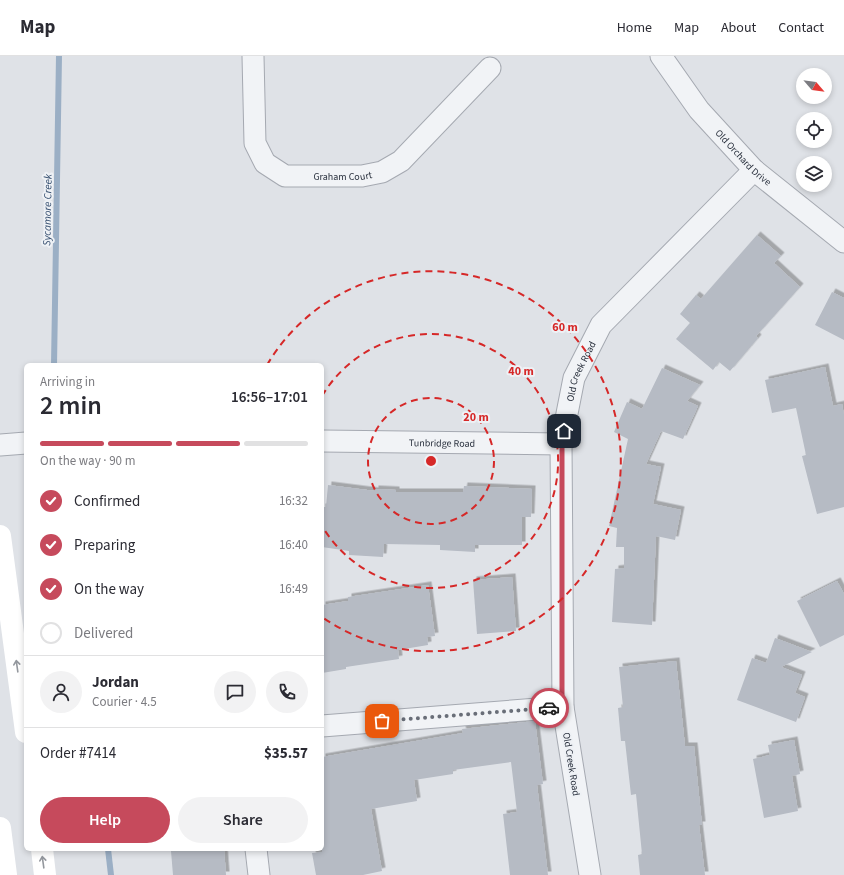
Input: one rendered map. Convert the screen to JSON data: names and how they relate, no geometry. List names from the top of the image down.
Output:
{
  "streets": {
    "street": [
      "Old Orchard Drive",
      "Graham Court",
      "Old Creek Road",
      "Tunbridge Road"
    ]
  },
  "crossings": [
    ["Old Orchard Drive", "Old Creek Road"],
    ["Old Creek Road", "Tunbridge Road"]
  ],
  "water": ["Sycamore Creek"],
  "north": "bottom right",
  "page": {
    "header": "Map",
    "nav": [
      "Home",
      "Map",
      "About",
      "Contact"
    ],
    "heading": ["2 min", "Arriving in", "16:56–17:01"],
    "panel": [
      "Jordan",
      "Courier · 4.5",
      "Order #7414",
      "$35.57"
    ],
    "bar": "On the way · 90 m",
    "list": [
      ["Confirmed", "16:32"],
      ["Preparing", "16:40"],
      ["On the way", "16:49"],
      "Delivered"
    ],
    "buttons": ["Help", "Share"]
  },
  "rings": ["60 m", "40 m", "20 m"]
}
